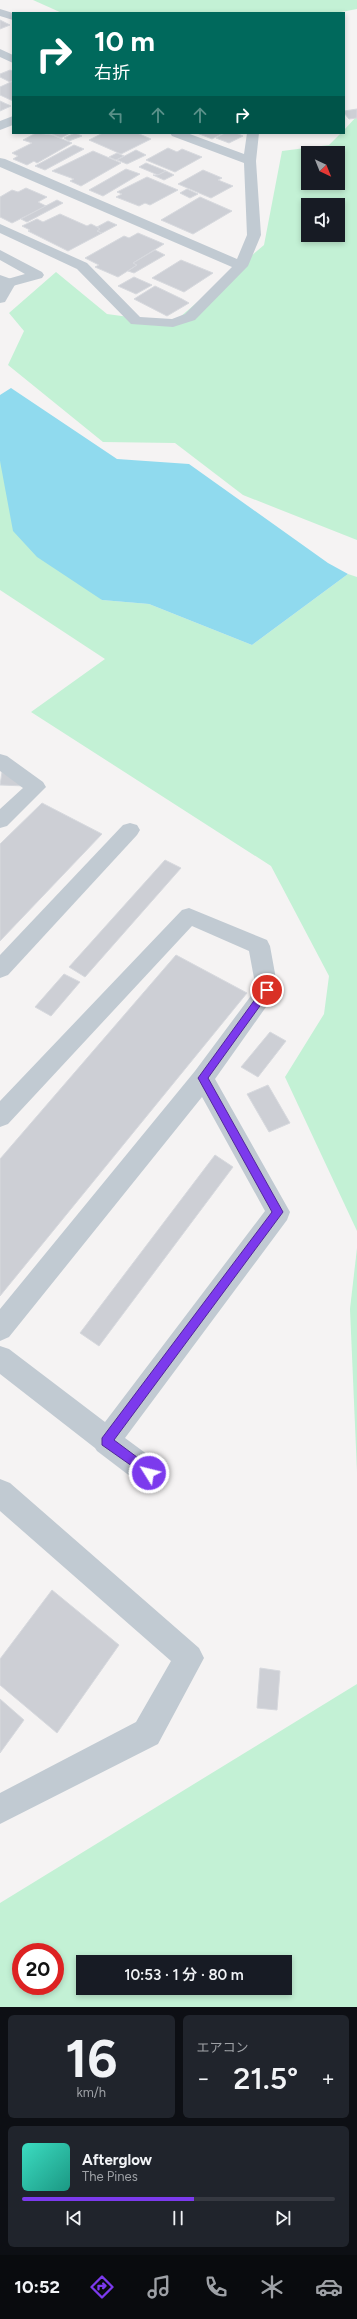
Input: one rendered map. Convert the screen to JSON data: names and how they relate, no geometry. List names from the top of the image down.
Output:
{
  "north": "bottom right",
  "page": {
    "turn": ["10 m", "右折"],
    "limit": "20",
    "trip": "10:53 · 1 分 · 80 m",
    "tile": [
      ["16", "km/h"],
      "エアコン"
    ],
    "heat": ["−", "21.5°", "+"],
    "song": ["Afterglow", "The Pines"],
    "tabs": "10:52"
  }
}
